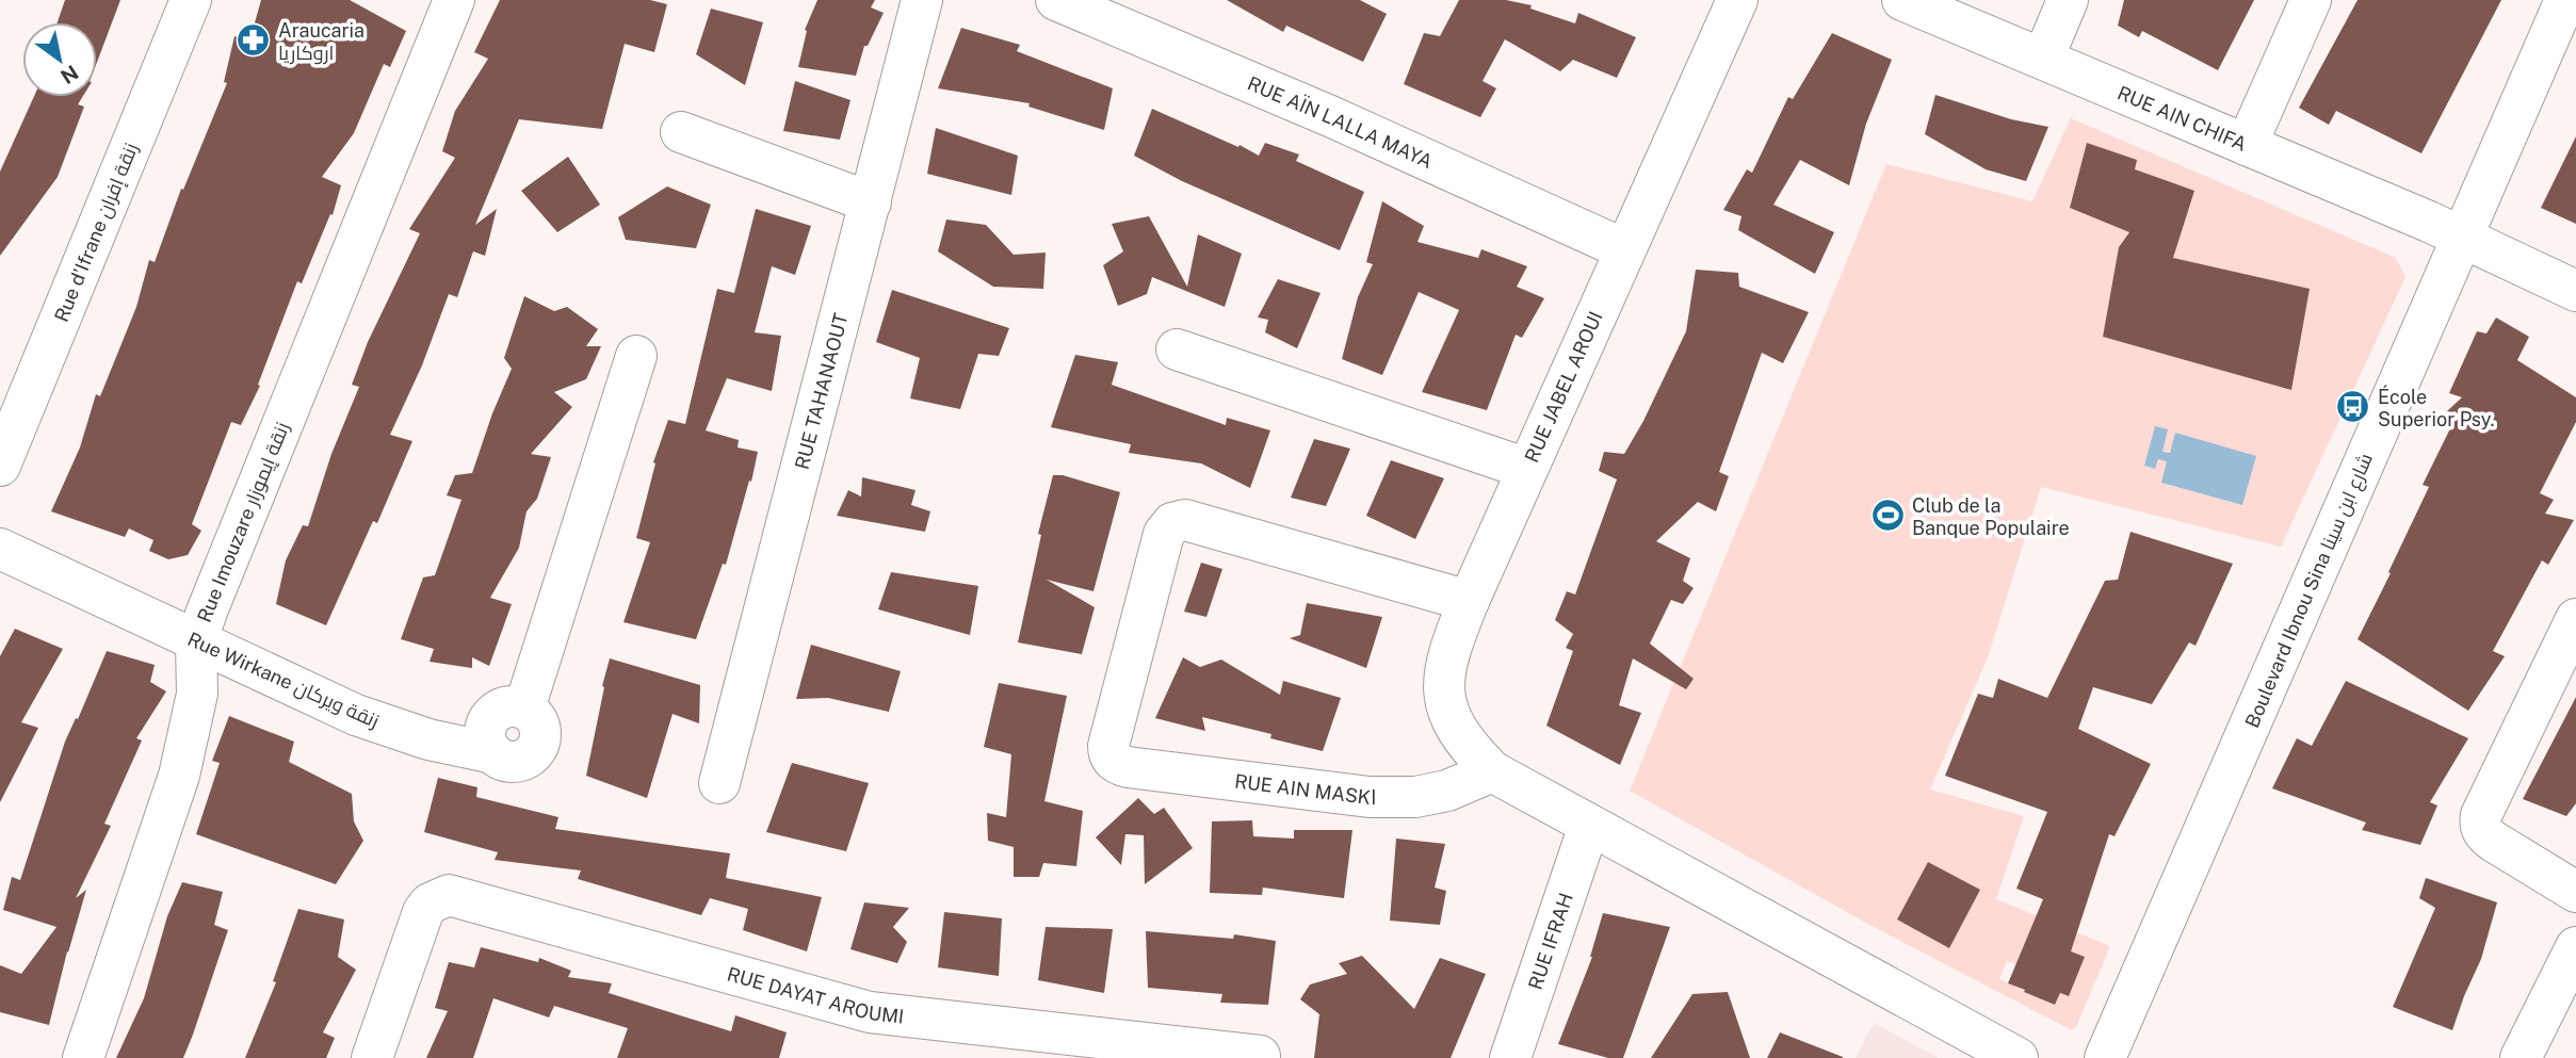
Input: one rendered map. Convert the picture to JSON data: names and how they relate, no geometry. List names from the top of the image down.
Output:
{
  "streets": {
    "street": [
      "RUE AIN CHIFA",
      "RUE AÏN LALLA MAYA",
      "Rue d'Ifrane زنقة إفران",
      "RUE JABEL AROUI",
      "RUE TAHANAOUT",
      "Rue Imouzare زنقة إيموزار",
      "Boulevard Ibnou Sina شارع ابن سينا",
      "Rue Wirkane زنقة ويركان",
      "RUE AIN MASKI",
      "RUE IFRAH",
      "RUE DAYAT AROUMI"
    ]
  },
  "crossings": [
    ["RUE AIN CHIFA", "Boulevard Ibnou Sina شارع ابن سينا"],
    ["RUE AÏN LALLA MAYA", "RUE JABEL AROUI"],
    ["RUE JABEL AROUI", "RUE AIN MASKI"],
    ["RUE JABEL AROUI", "RUE IFRAH"],
    ["Rue Imouzare زنقة إيموزار", "Rue Wirkane زنقة ويركان"]
  ],
  "places": {
    "pharmacy": ["Araucaria اروكاريا"],
    "bus stop": ["École Superior Psy."],
    "sports": ["Club de la Banque Populaire"]
  },
  "north": "bottom right"
}
